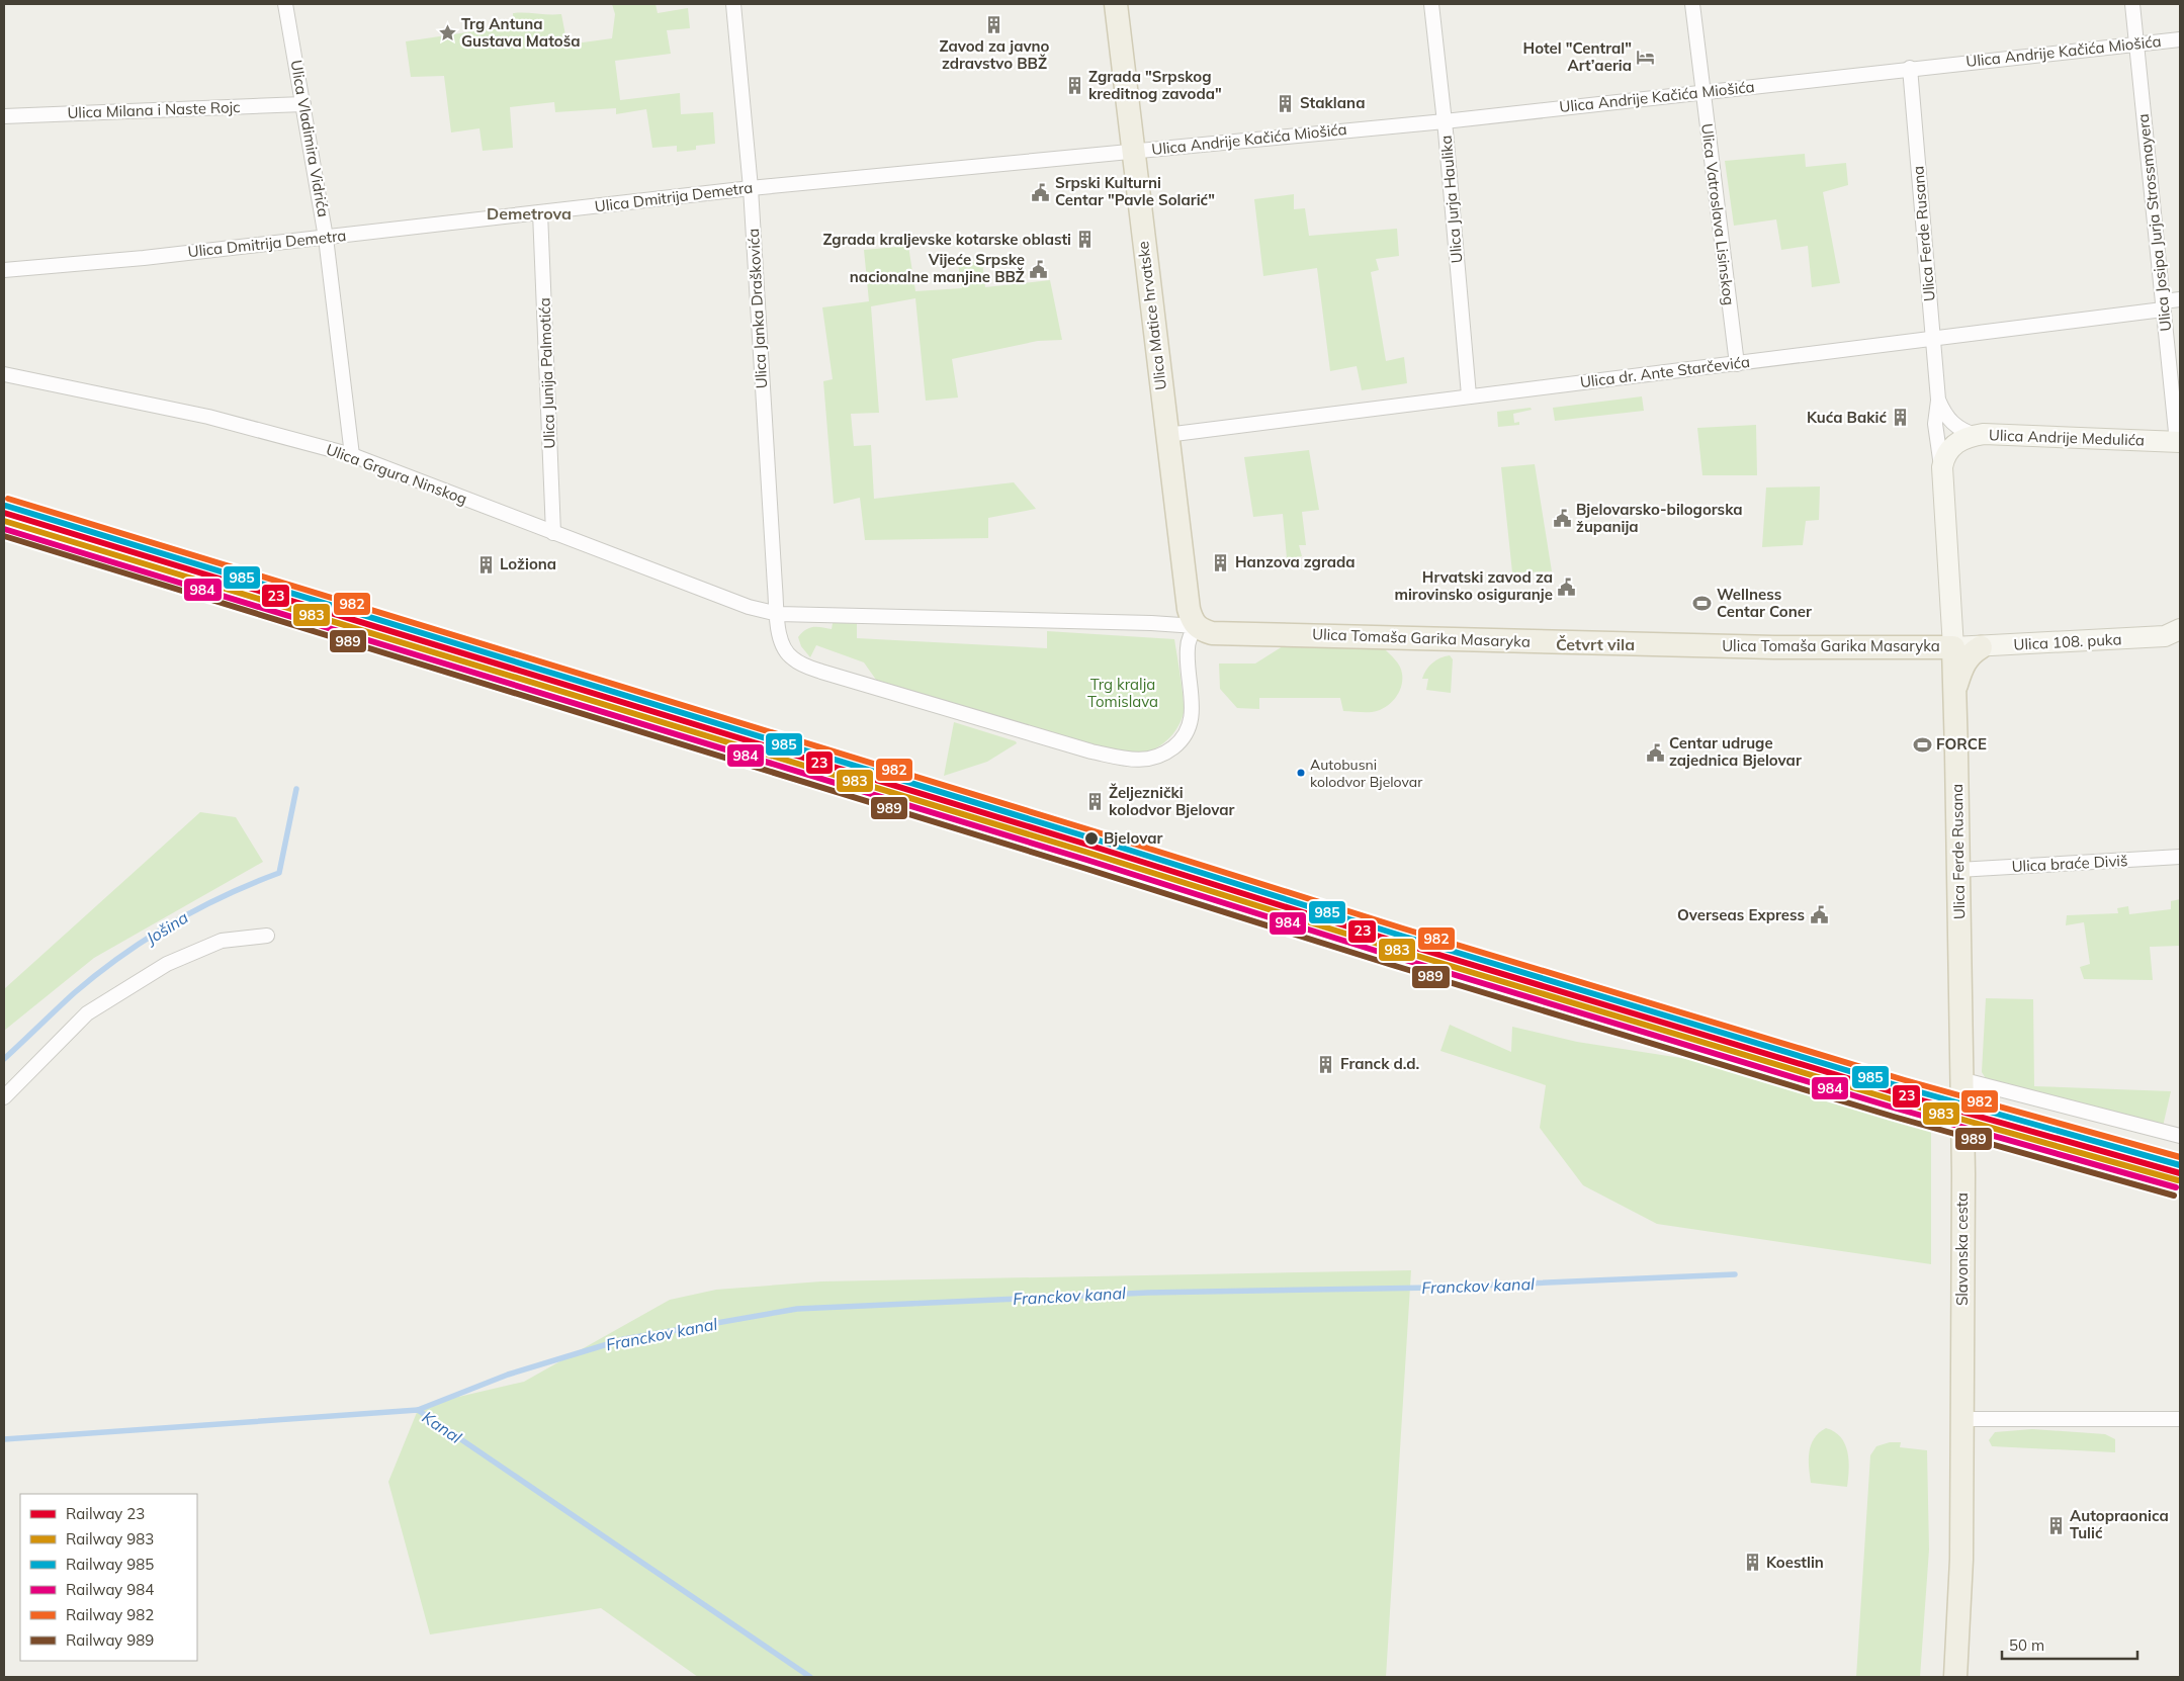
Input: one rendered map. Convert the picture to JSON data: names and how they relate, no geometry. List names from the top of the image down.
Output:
{
  "streets": {
    "main road": [
      "Ulica Ferde Rusana",
      "Ulica Matice hrvatske",
      "Ulica Andrije Medulića",
      "Ulica Tomaša Garika Masaryka",
      "Ulica 108. puka",
      "Slavonska cesta"
    ],
    "street": [
      "Ulica Andrije Kačića Miošića",
      "Ulica Milana i Naste Rojc",
      "Ulica Vladimira Vidrića",
      "Ulica Dmitrija Demetra",
      "Ulica Jurja Haulika",
      "Ulica Vatroslava Lisinskog",
      "Ulica Josipa Jurja Strossmayera",
      "Ulica Janka Draškovića",
      "Ulica dr. Ante Starčevića",
      "Ulica Junija Palmotića",
      "Ulica Grgura Ninskog",
      "Ulica braće Diviš"
    ]
  },
  "crossings": [
    ["Ulica Andrije Kačića Miošića", "Ulica Dmitrija Demetra"],
    ["Ulica Andrije Kačića Miošića", "Ulica Jurja Haulika"],
    ["Ulica Andrije Kačića Miošića", "Ulica Vatroslava Lisinskog"],
    ["Ulica Andrije Kačića Miošića", "Ulica Josipa Jurja Strossmayera"],
    ["Ulica Andrije Kačića Miošića", "Ulica Ferde Rusana"],
    ["Ulica Andrije Kačića Miošića", "Ulica Matice hrvatske"],
    ["Ulica Milana i Naste Rojc", "Ulica Vladimira Vidrića"],
    ["Ulica Vladimira Vidrića", "Ulica Dmitrija Demetra"],
    ["Ulica Vladimira Vidrića", "Ulica Grgura Ninskog"],
    ["Ulica Dmitrija Demetra", "Ulica Janka Draškovića"],
    ["Ulica Dmitrija Demetra", "Ulica Matice hrvatske"],
    ["Ulica Dmitrija Demetra", "Ulica Junija Palmotića"],
    ["Ulica Jurja Haulika", "Ulica dr. Ante Starčevića"],
    ["Ulica Vatroslava Lisinskog", "Ulica dr. Ante Starčevića"],
    ["Ulica Josipa Jurja Strossmayera", "Ulica dr. Ante Starčevića"],
    ["Ulica Josipa Jurja Strossmayera", "Ulica Andrije Medulića"],
    ["Ulica Ferde Rusana", "Ulica dr. Ante Starčevića"],
    ["Ulica Ferde Rusana", "Ulica Andrije Medulića"],
    ["Ulica Ferde Rusana", "Ulica Tomaša Garika Masaryka"],
    ["Ulica Ferde Rusana", "Ulica 108. puka"],
    ["Ulica Ferde Rusana", "Ulica braće Diviš"],
    ["Ulica Ferde Rusana", "Slavonska cesta"],
    ["Ulica Janka Draškovića", "Ulica Grgura Ninskog"],
    ["Ulica Matice hrvatske", "Ulica dr. Ante Starčevića"],
    ["Ulica Matice hrvatske", "Ulica Tomaša Garika Masaryka"],
    ["Ulica Junija Palmotića", "Ulica Grgura Ninskog"],
    ["Ulica Tomaša Garika Masaryka", "Ulica 108. puka"]
  ],
  "districts": ["Demetrova", "Četvrt vila"],
  "water": ["Jošina", "Franckov kanal", "Kanal"],
  "parks": ["Trg kralja Tomislava"],
  "places": {
    "building": [
      "Zavod za javno zdravstvo BBŽ",
      "Zgrada \"Srpskog kreditnog zavoda\"",
      "Staklana",
      "Zgrada kraljevske kotarske oblasti",
      "Kuća Bakić",
      "Hanzova zgrada",
      "Ložiona",
      "Željeznički kolodvor Bjelovar",
      "Franck d.d.",
      "Autopraonica Tulić",
      "Koestlin"
    ],
    "place": ["Trg Antuna Gustava Matoša"],
    "hotel": ["Hotel \"Central\" Art’aeria"],
    "public building": [
      "Srpski Kulturni Centar \"Pavle Solarić\"",
      "Vijeće Srpske nacionalne manjine BBŽ",
      "Bjelovarsko-bilogorska županija",
      "Hrvatski zavod za mirovinsko osiguranje",
      "Centar udruge zajednica Bjelovar",
      "Overseas Express"
    ],
    "sports": ["Wellness Centar Coner", "FORCE"],
    "other": ["Autobusni kolodvor Bjelovar", "Bjelovar"]
  },
  "lines": [
    "rail line 982",
    "rail line 985",
    "rail line 23",
    "rail line 983",
    "rail line 984",
    "rail line 989"
  ],
  "legend": [
    "Railway 23",
    "Railway 983",
    "Railway 985",
    "Railway 984",
    "Railway 982",
    "Railway 989"
  ],
  "scale_bar": "50 m"
}
